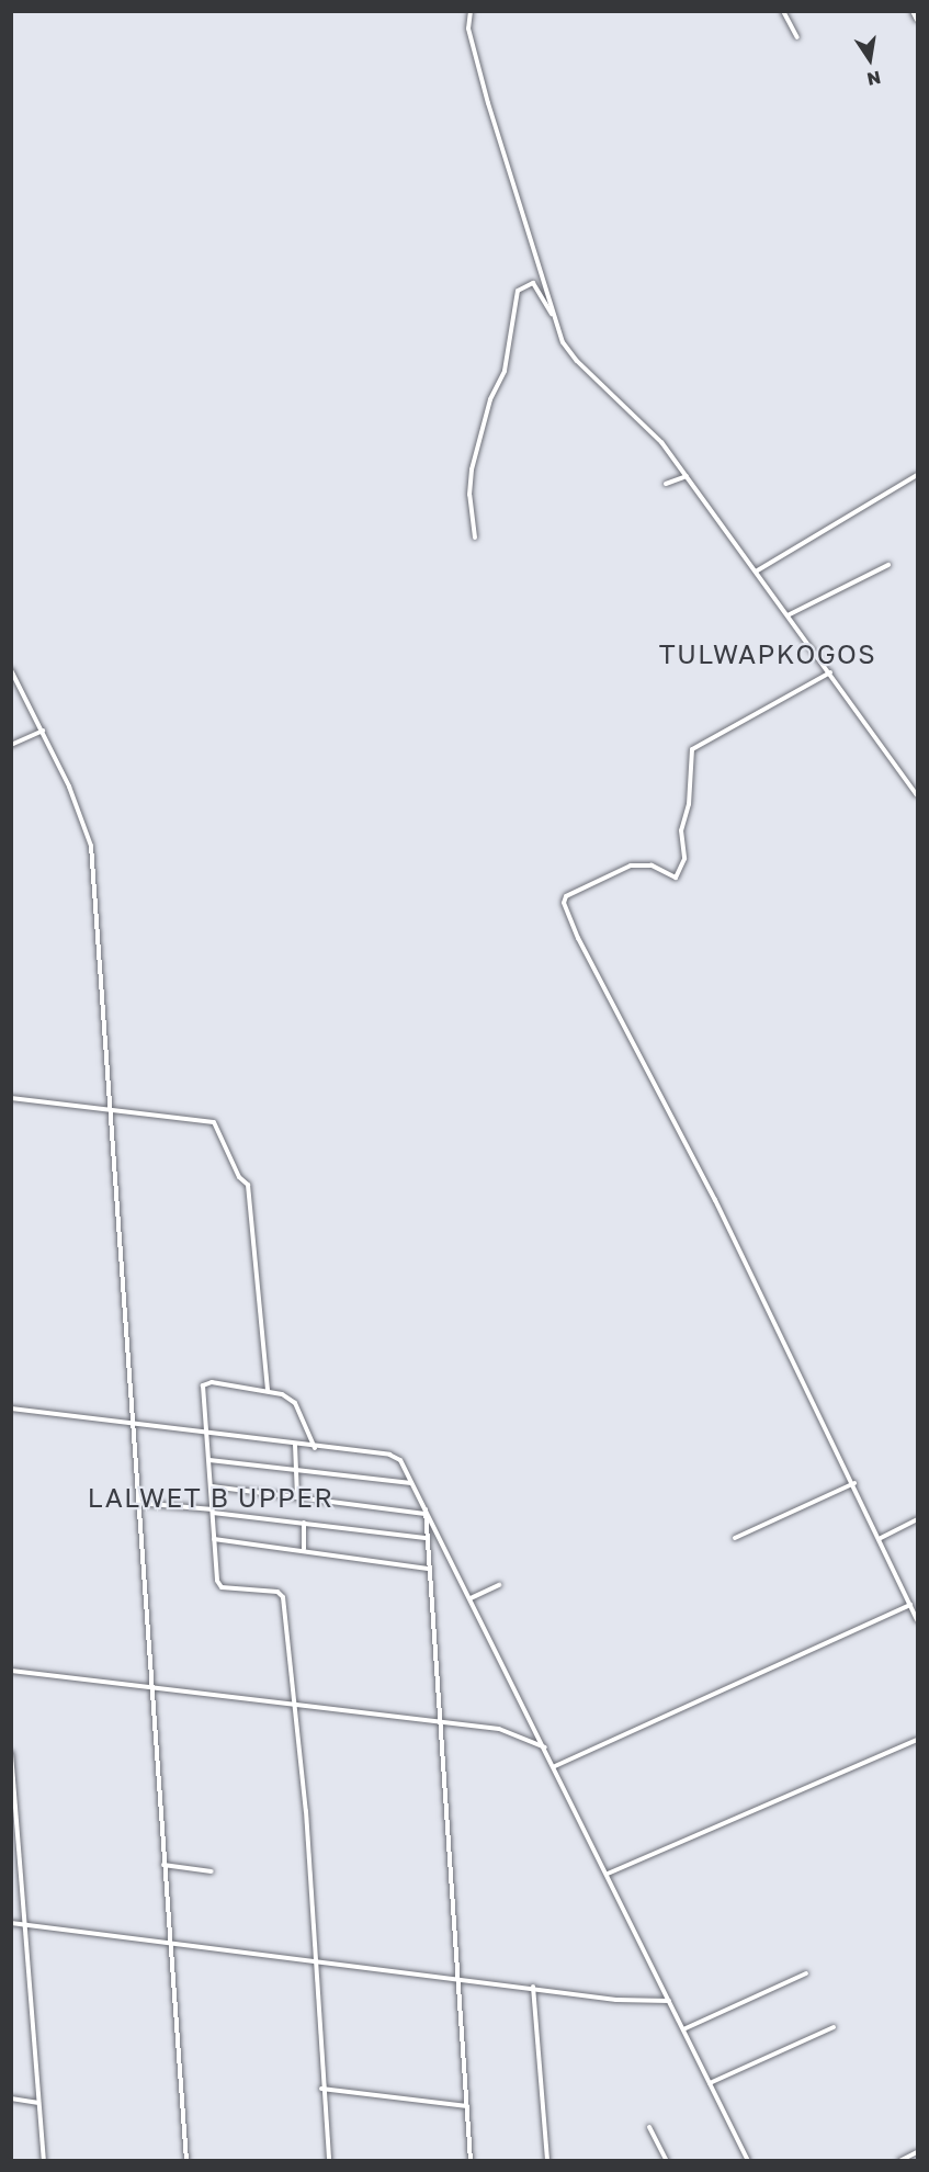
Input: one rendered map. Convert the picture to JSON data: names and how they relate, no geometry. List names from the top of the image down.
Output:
{
  "districts": ["TULWAPKOGOS", "LALWET B UPPER"],
  "north": "bottom"
}
